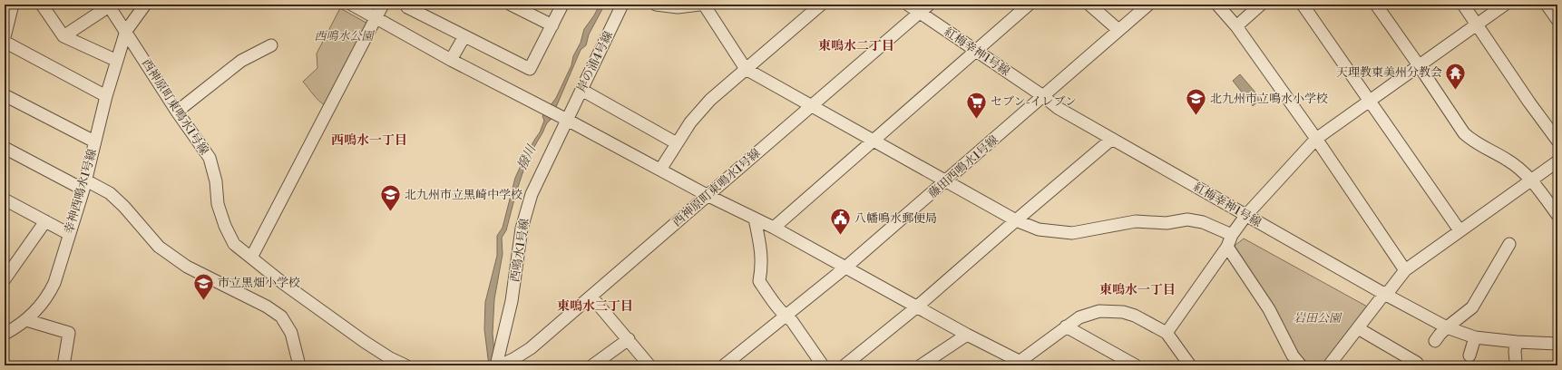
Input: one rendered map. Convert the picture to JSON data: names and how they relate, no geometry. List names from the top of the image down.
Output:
{
  "streets": {
    "street": [
      "紅梅幸神1号線",
      "岸の浦4号線",
      "西神原町東鳴水1号線",
      "藤田西鳴水1号線",
      "幸神西鳴水1号線",
      "西鳴水1号線"
    ]
  },
  "crossings": [
    ["紅梅幸神1号線", "西神原町東鳴水1号線"],
    ["紅梅幸神1号線", "藤田西鳴水1号線"],
    ["岸の浦4号線", "西鳴水1号線"],
    ["西神原町東鳴水1号線", "幸神西鳴水1号線"]
  ],
  "districts": [
    "東鳴水二丁目",
    "西鳴水一丁目",
    "東鳴水一丁目",
    "東鳴水三丁目"
  ],
  "water": ["撥川"],
  "parks": ["西鳴水公園", "岩田公園"],
  "places": {
    "temple": ["天理教東美州分教会"],
    "school or university": ["北九州市立鳴水小学校", "北九州市立黒崎中学校", "市立黒畑小学校"],
    "supermarket": ["セブン-イレブン"],
    "public building": ["八幡鳴水郵便局"]
  }
}
